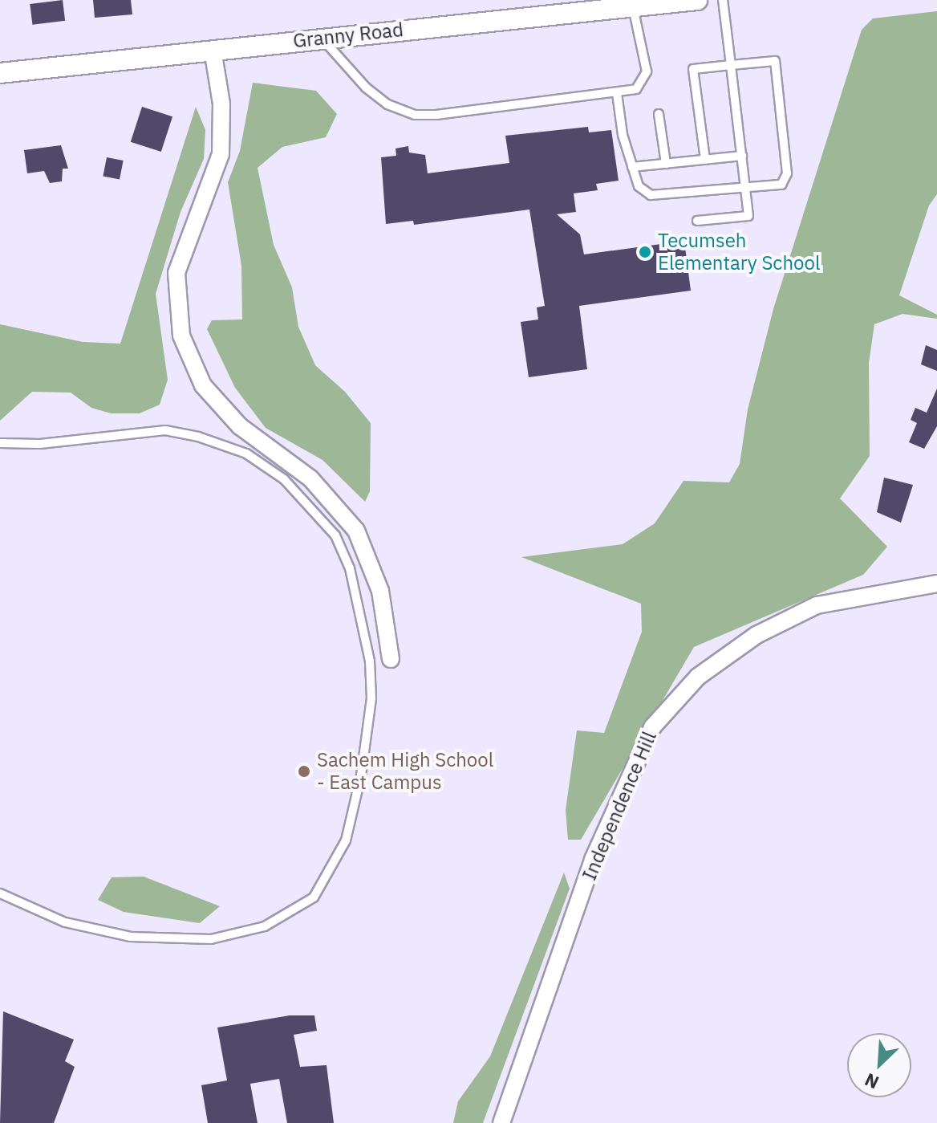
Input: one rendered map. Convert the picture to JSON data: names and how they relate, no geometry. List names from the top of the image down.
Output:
{
  "streets": {
    "street": ["Granny Road", "Independence Hill"]
  },
  "places": ["Tecumseh Elementary School", "Sachem High School - East Campus"],
  "north": "bottom left"
}
